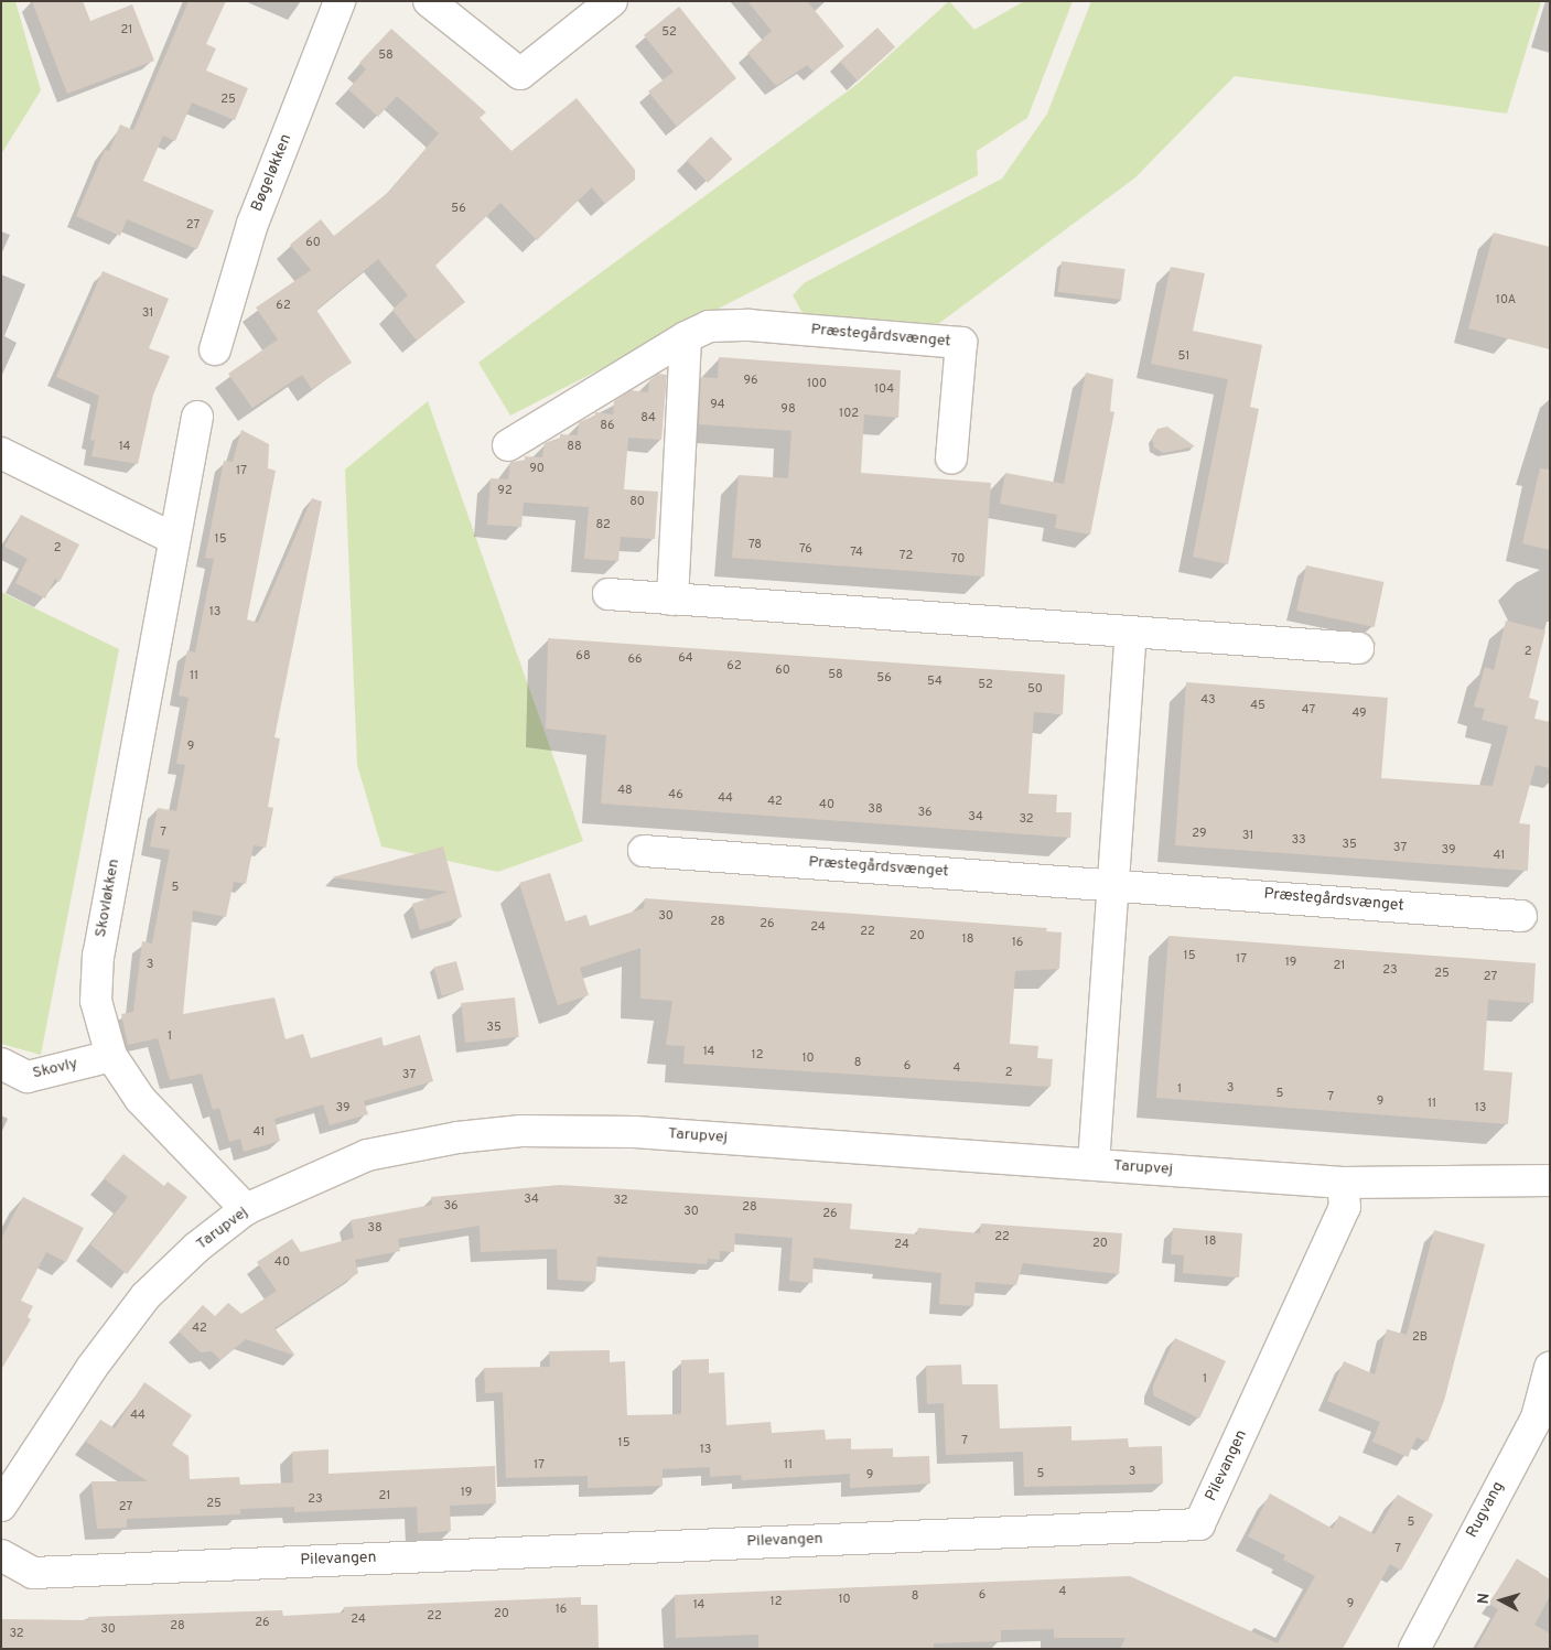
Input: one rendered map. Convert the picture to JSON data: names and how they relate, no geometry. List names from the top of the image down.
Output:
{
  "streets": {
    "street": [
      "Bøgeløkken",
      "Præstegårdsvænget",
      "Skovløkken",
      "Skovly",
      "Tarupvej",
      "Pilevangen",
      "Rugvang"
    ]
  },
  "crossings": [
    ["Skovløkken", "Skovly"],
    ["Skovløkken", "Tarupvej"],
    ["Tarupvej", "Pilevangen"]
  ],
  "house_numbers": [
    "21",
    "52",
    "58",
    "25",
    "56",
    "27",
    "60",
    "10A",
    "62",
    "31",
    "51",
    "96",
    "100",
    "104",
    "94",
    "98",
    "102",
    "84",
    "86",
    "14",
    "88",
    "90",
    "17",
    "92",
    "80",
    "82",
    "15",
    "78",
    "2",
    "76",
    "74",
    "72",
    "70",
    "13",
    "2",
    "68",
    "64",
    "66",
    "62",
    "60",
    "58",
    "11",
    "56",
    "54",
    "52",
    "50",
    "43",
    "45",
    "47",
    "49",
    "9",
    "48",
    "46",
    "44",
    "42",
    "40",
    "38",
    "36",
    "34",
    "32",
    "7",
    "29",
    "31",
    "33",
    "35",
    "37",
    "39",
    "41",
    "5",
    "30",
    "28",
    "26",
    "24",
    "22",
    "20",
    "18",
    "16",
    "15",
    "17",
    "19",
    "3",
    "21",
    "23",
    "25",
    "27",
    "35",
    "1",
    "14",
    "12",
    "10",
    "8",
    "6",
    "4",
    "2",
    "37",
    "3",
    "1",
    "5",
    "7",
    "9",
    "11",
    "39",
    "13",
    "41",
    "34",
    "32",
    "36",
    "28",
    "30",
    "26",
    "38",
    "22",
    "18",
    "20",
    "24",
    "40",
    "42",
    "2B",
    "1",
    "44",
    "7",
    "15",
    "13",
    "17",
    "11",
    "3",
    "5",
    "9",
    "19",
    "21",
    "23",
    "25",
    "27",
    "5",
    "7",
    "4",
    "6",
    "8",
    "10",
    "12",
    "9",
    "14",
    "16",
    "20",
    "22",
    "24",
    "26",
    "28",
    "30",
    "32"
  ],
  "north": "left"
}
